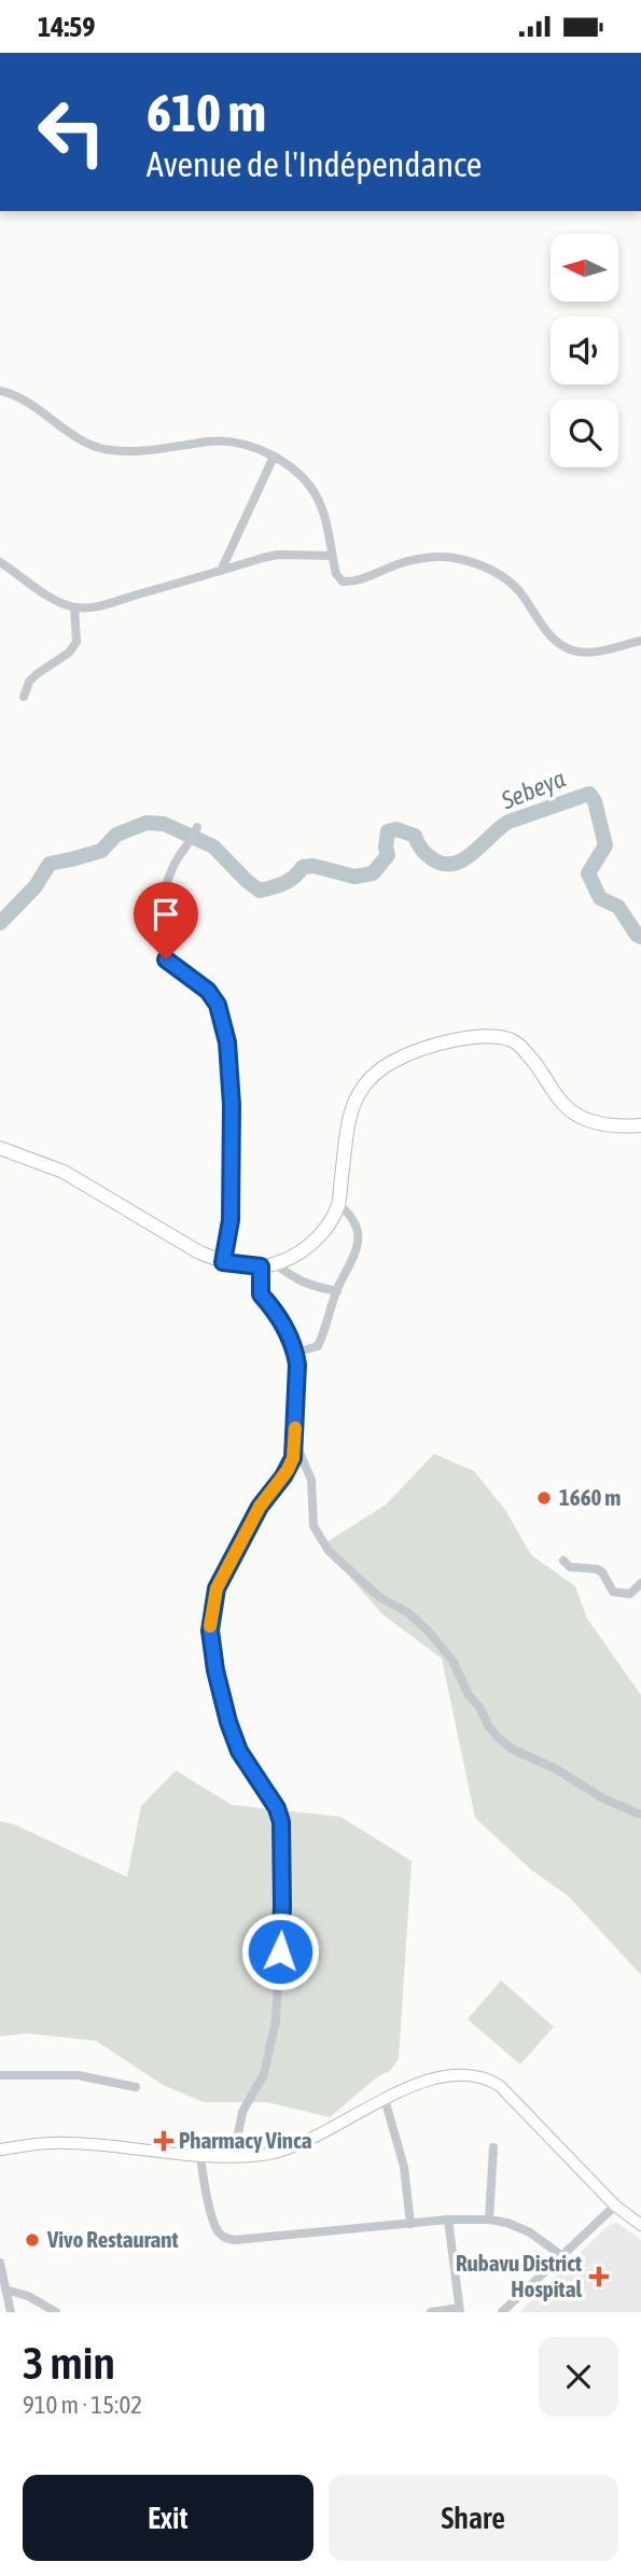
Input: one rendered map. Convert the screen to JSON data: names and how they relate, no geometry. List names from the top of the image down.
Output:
{
  "water": ["Sebeya"],
  "places": {
    "other": ["1660 m", "Vivo Restaurant"],
    "health": ["Pharmacy Vinca", "Rubavu District Hospital"]
  },
  "north": "left",
  "page": {
    "status": "14:59",
    "turn": ["610 m", "Avenue de l'Indépendance"],
    "heading": ["3 min", "910 m · 15:02"],
    "buttons": ["Exit", "Share"]
  }
}
